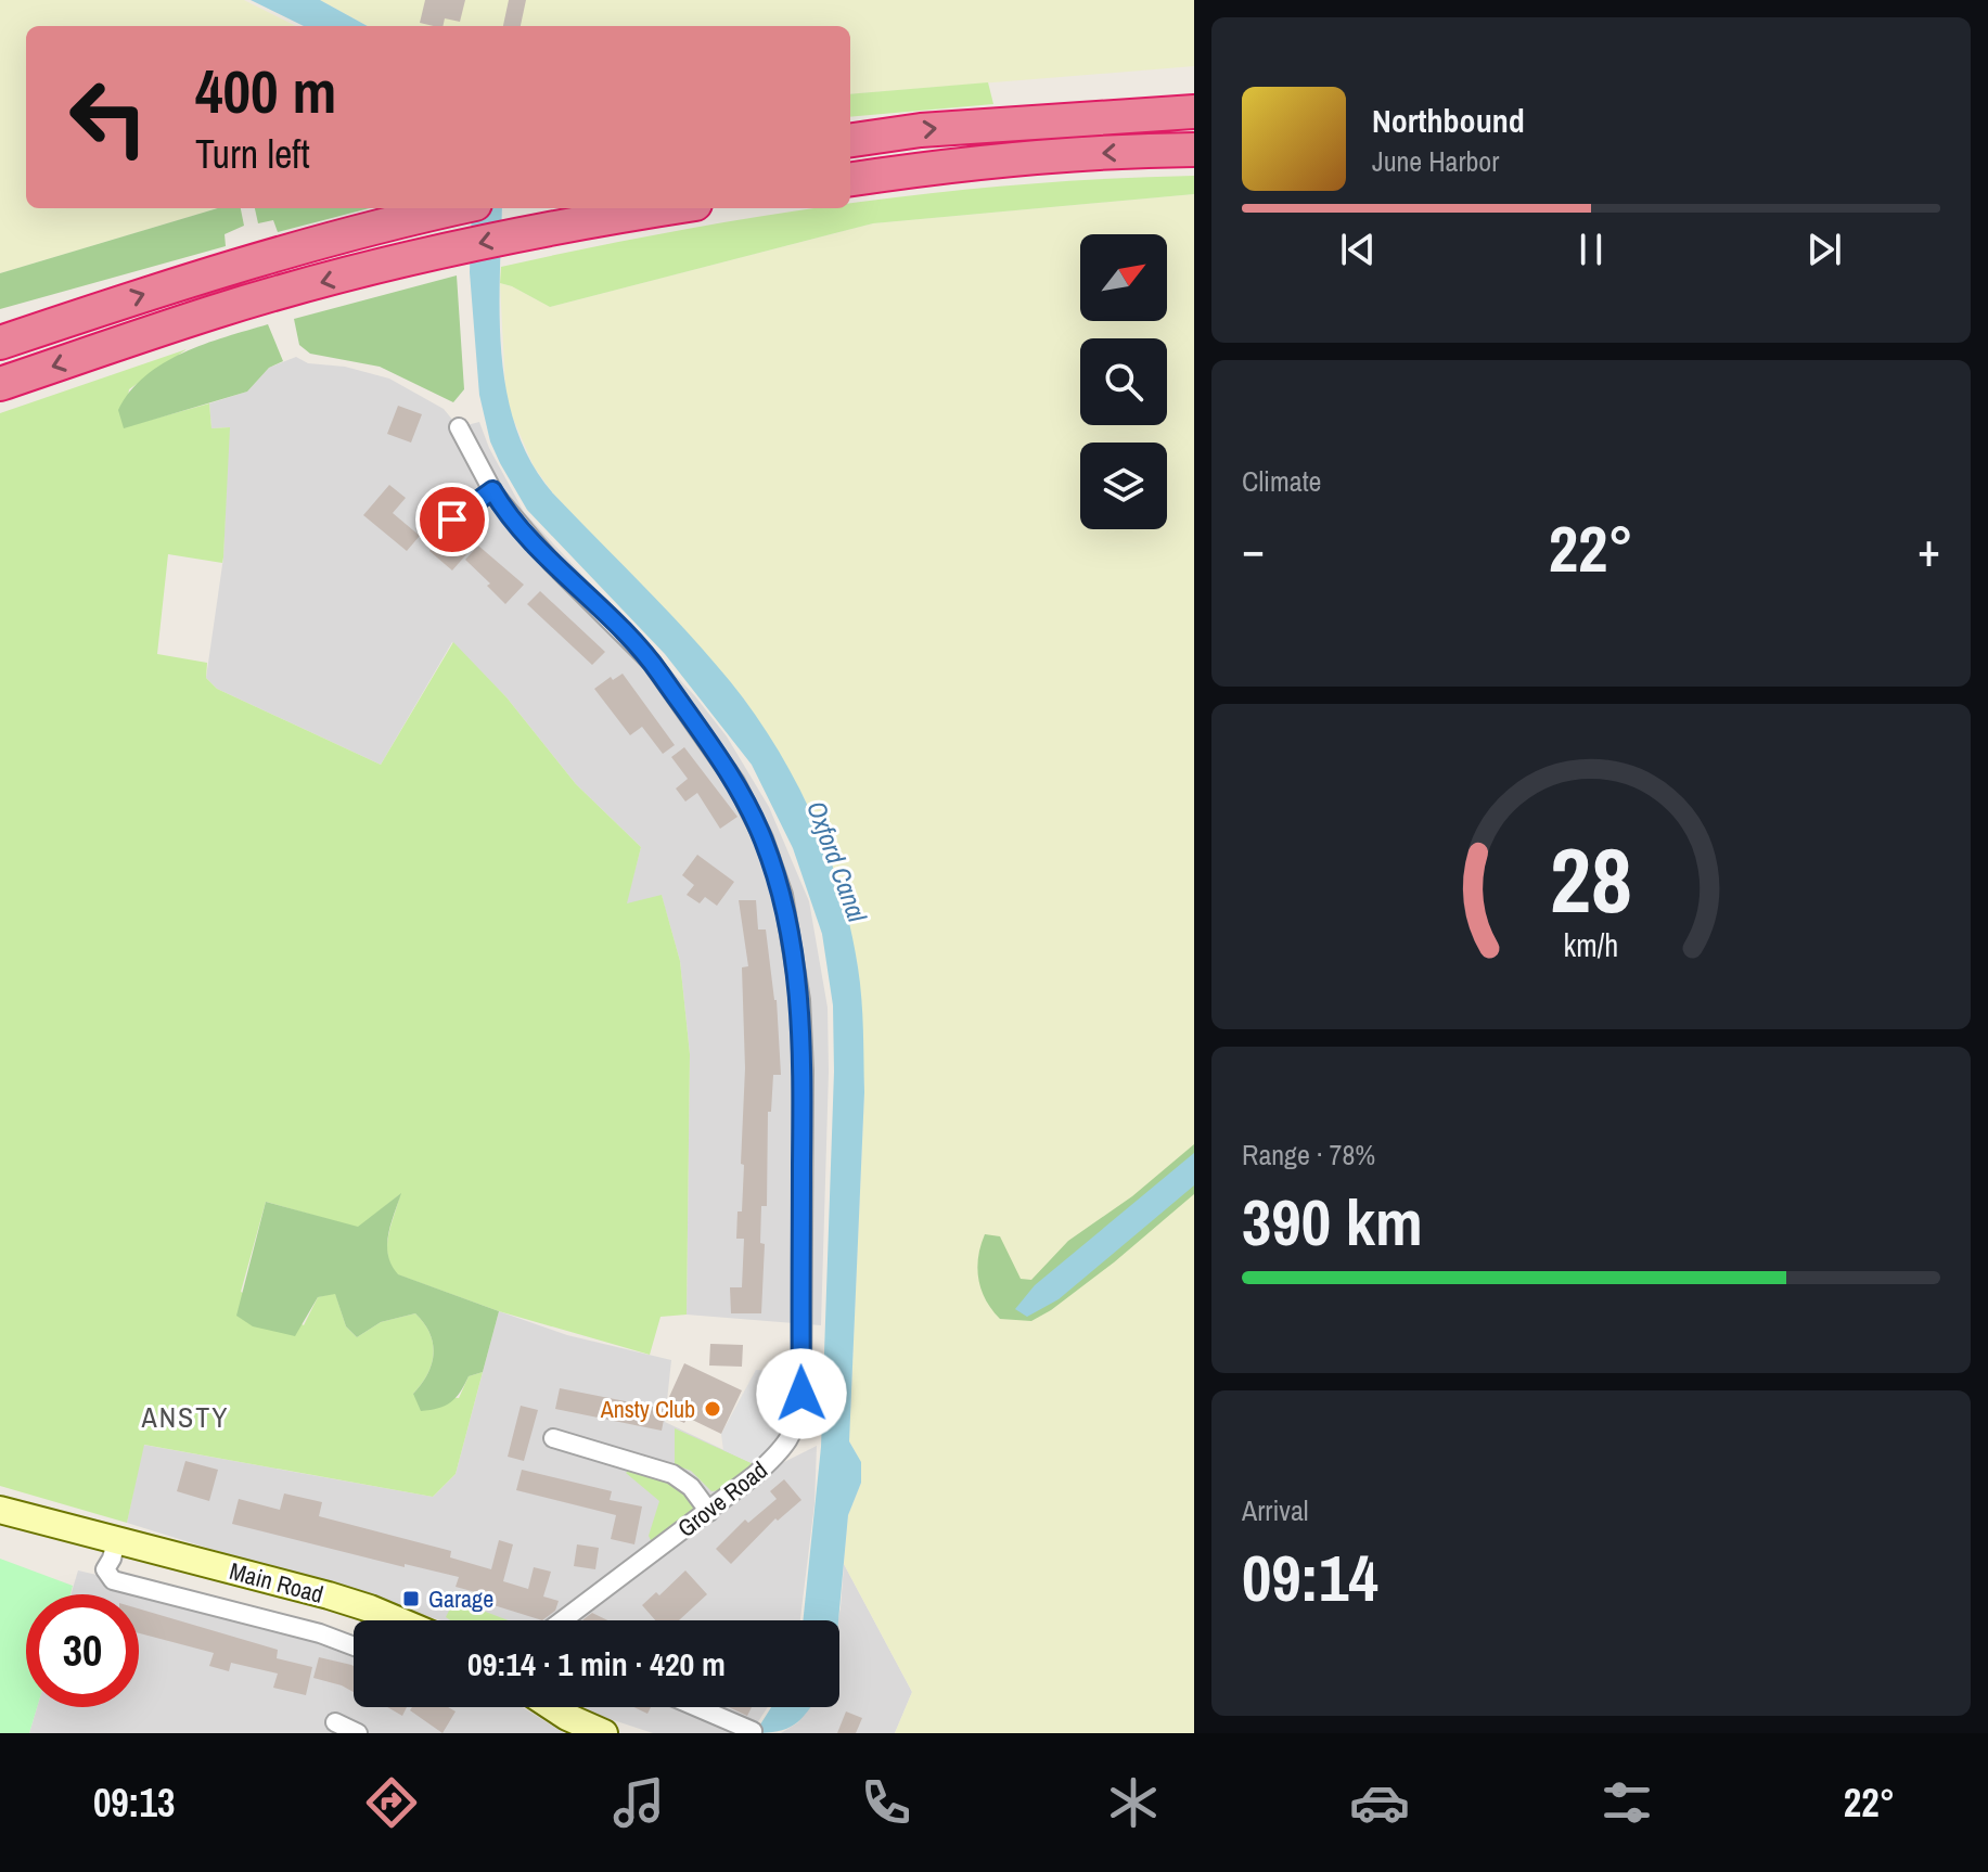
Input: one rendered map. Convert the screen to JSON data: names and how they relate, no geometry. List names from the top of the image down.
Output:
{
  "streets": {
    "main road": ["Main Road"],
    "street": ["Grove Road"]
  },
  "districts": ["ANSTY"],
  "water": ["Oxford Canal"],
  "places": {
    "other": ["Ansty Club"],
    "transit": ["Garage"]
  },
  "north": "top right",
  "page": {
    "turn": ["400 m", "Turn left"],
    "song": ["Northbound", "June Harbor"],
    "tile": [
      "Climate",
      ["Range · 78%", "390 km"],
      ["Arrival", "09:14"]
    ],
    "heat": ["−", "22°", "+"],
    "limit": "30",
    "trip": "09:14 · 1 min · 420 m",
    "tabs": ["09:13", "22°"],
    "gauge": ["28", "km/h"]
  }
}
